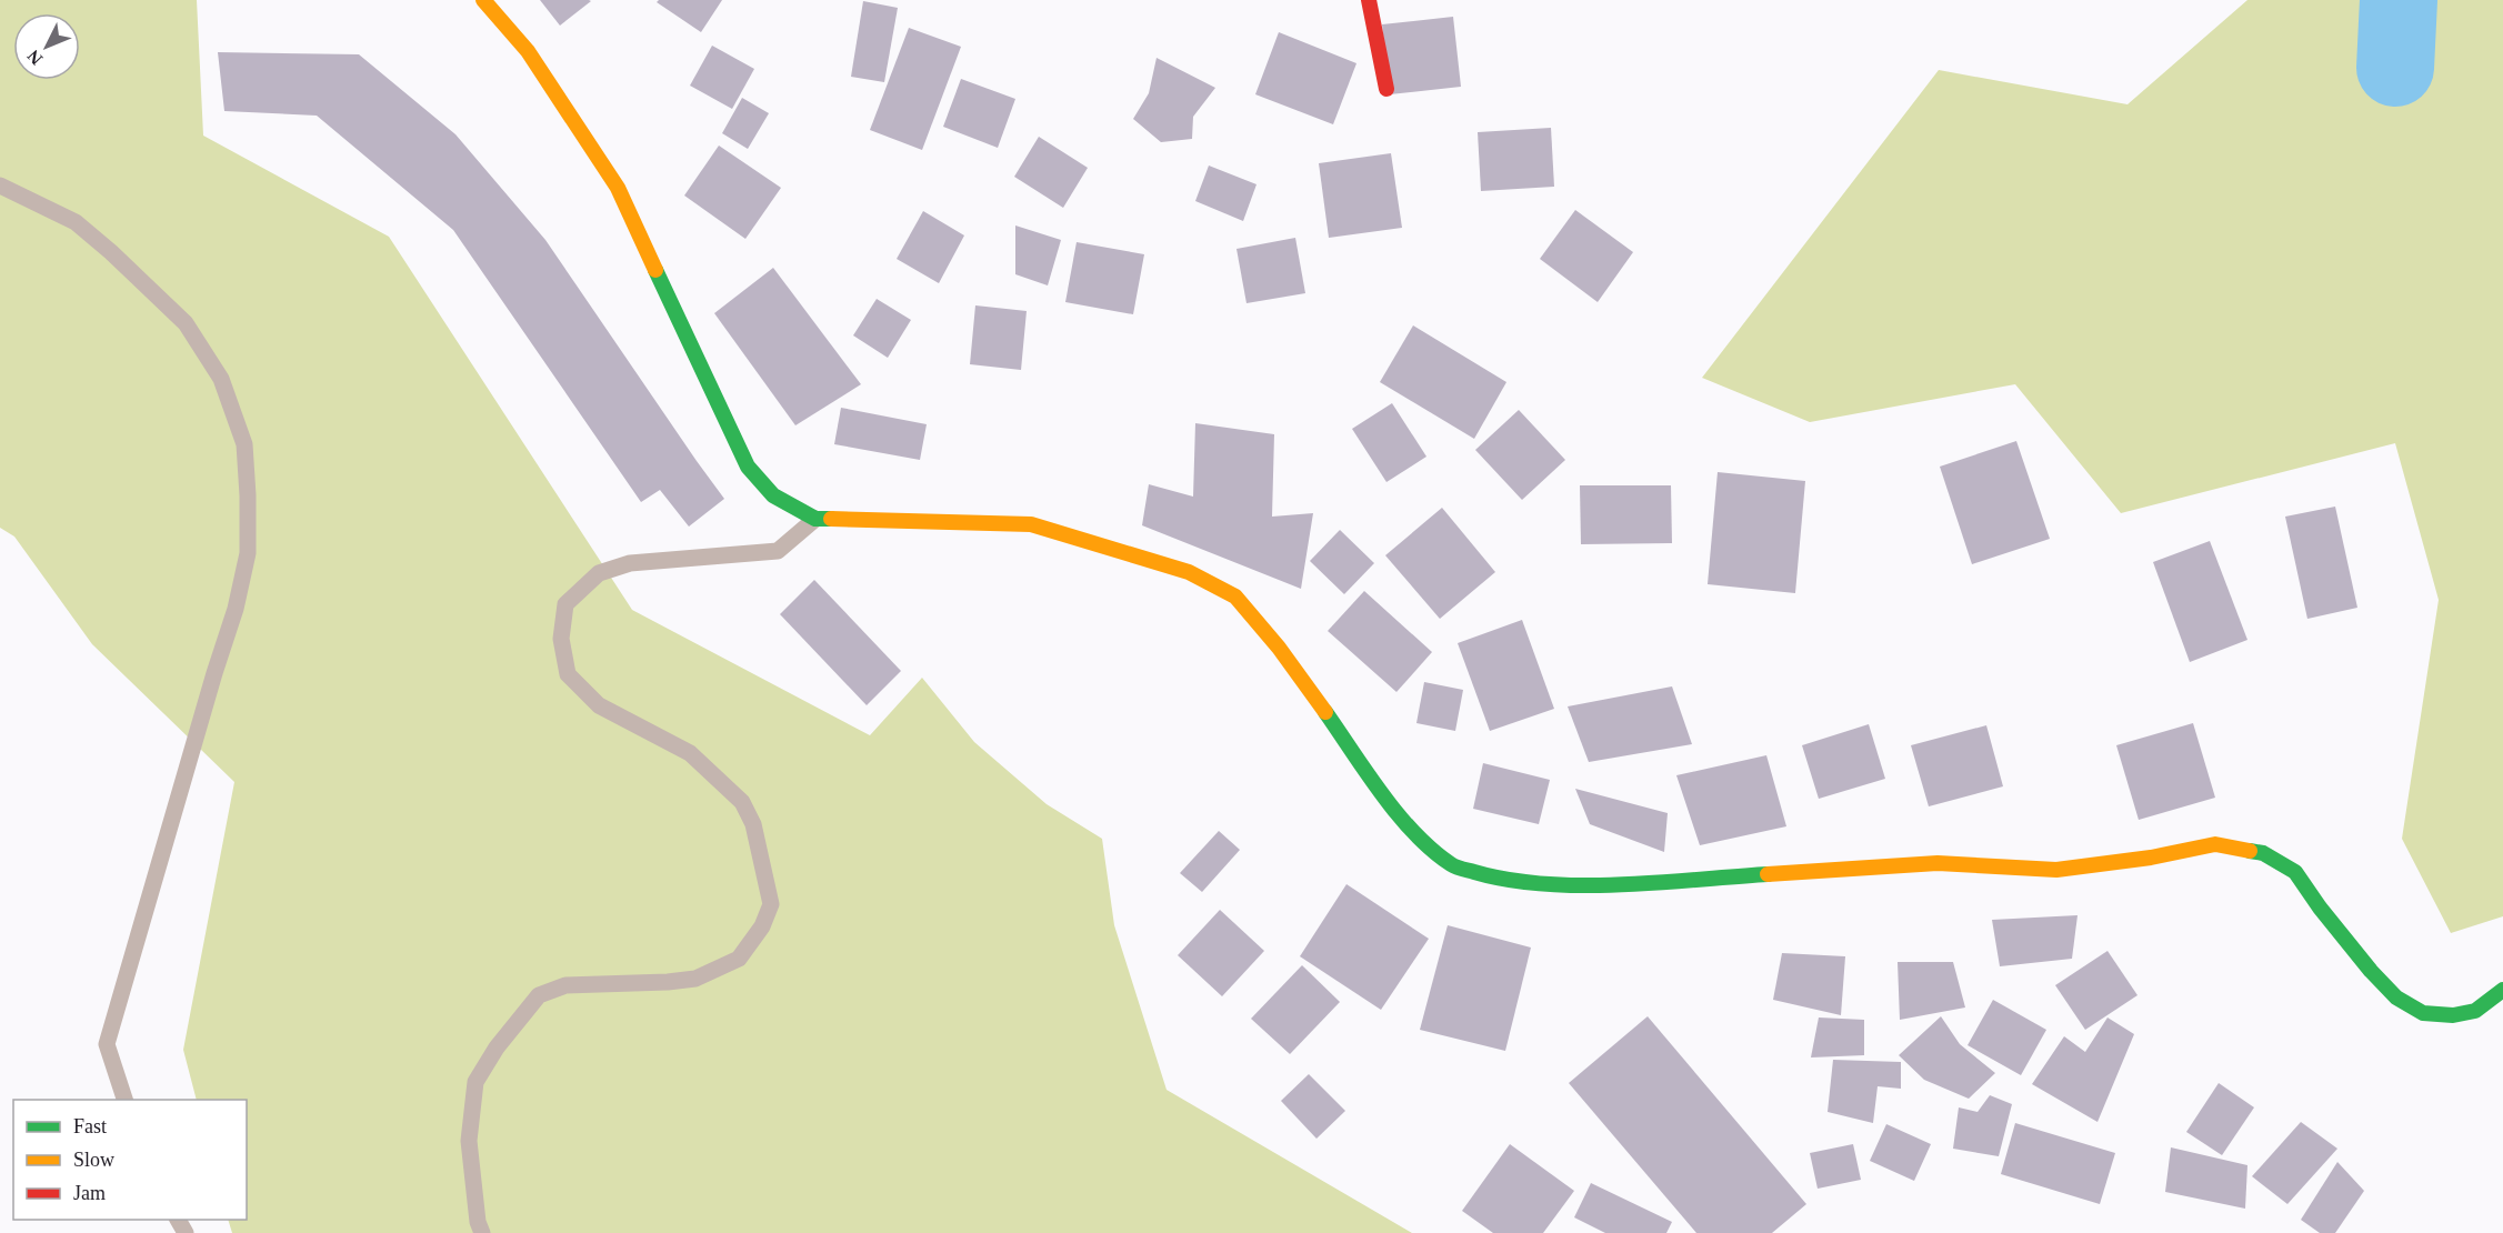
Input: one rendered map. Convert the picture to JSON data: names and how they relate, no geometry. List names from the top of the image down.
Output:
{
  "legend": ["Fast", "Slow", "Jam"],
  "north": "bottom left"
}
